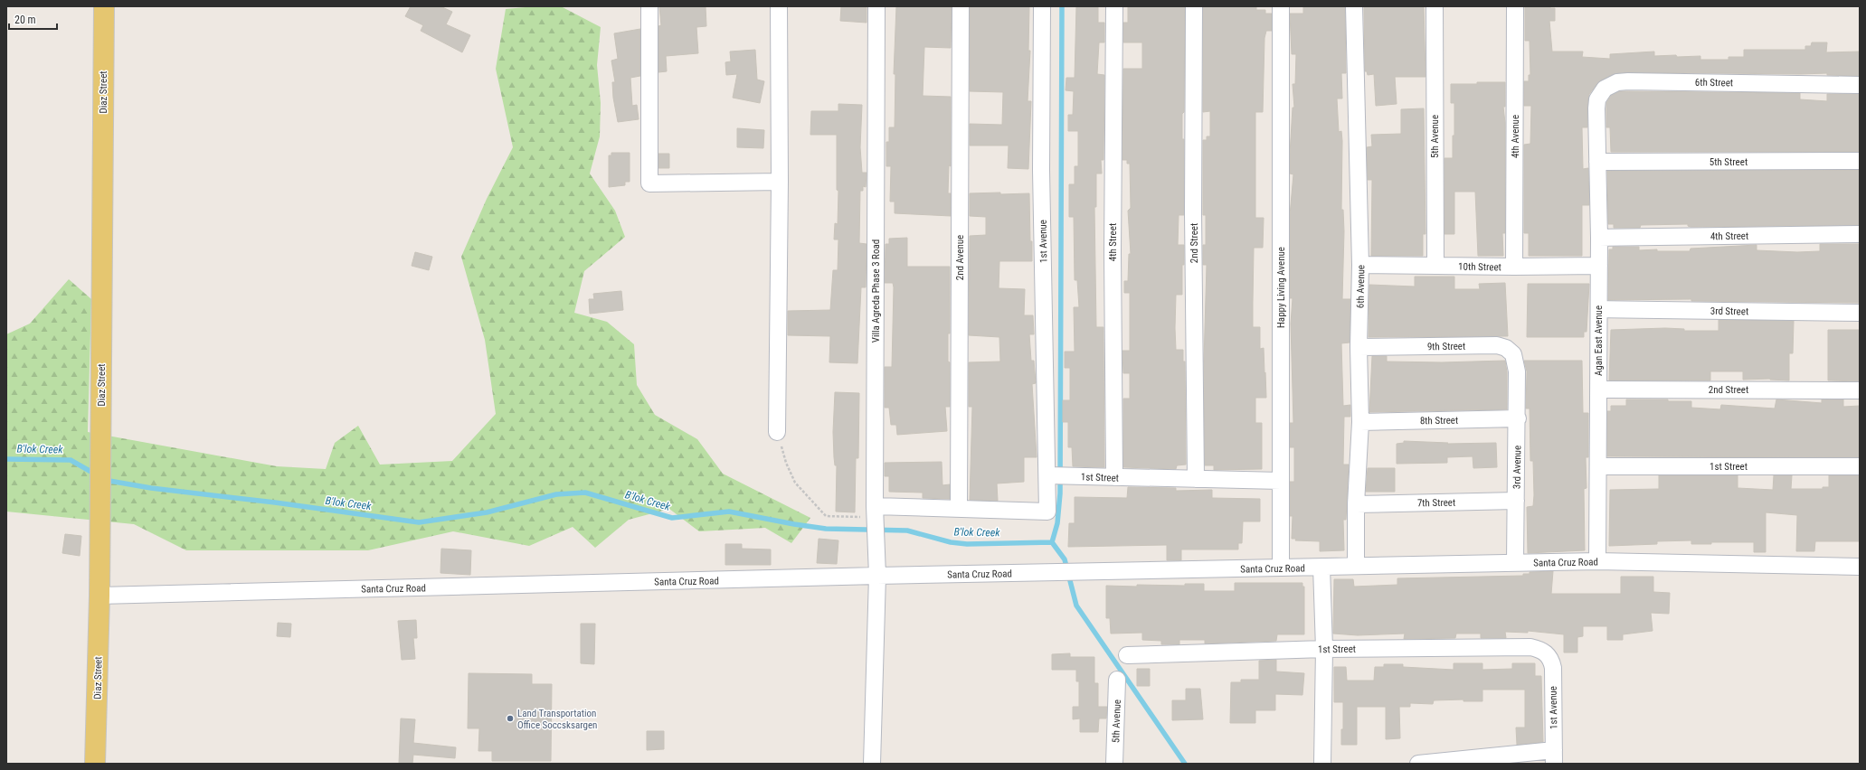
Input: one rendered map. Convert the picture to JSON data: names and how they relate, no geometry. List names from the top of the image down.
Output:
{
  "streets": {
    "main road": ["Diaz Street"],
    "street": [
      "6th Street",
      "5th Avenue",
      "4th Avenue",
      "5th Street",
      "4th Street",
      "1st Avenue",
      "2nd Street",
      "2nd Avenue",
      "10th Street",
      "6th Avenue",
      "Happy Living Avenue",
      "Villa Agreda Phase 3 Road",
      "3rd Street",
      "Agan East Avenue",
      "9th Street",
      "8th Street",
      "1st Street",
      "3rd Avenue",
      "7th Street",
      "Santa Cruz Road"
    ]
  },
  "crossings": [
    ["6th Street", "Agan East Avenue"],
    ["Diaz Street", "Santa Cruz Road"],
    ["5th Avenue", "10th Street"],
    ["4th Avenue", "10th Street"],
    ["5th Street", "Agan East Avenue"],
    ["4th Street", "Agan East Avenue"],
    ["4th Street", "1st Street"],
    ["1st Avenue", "2nd Avenue"],
    ["1st Avenue", "1st Street"],
    ["2nd Street", "Agan East Avenue"],
    ["2nd Street", "1st Street"],
    ["10th Street", "6th Avenue"],
    ["10th Street", "Agan East Avenue"],
    ["6th Avenue", "9th Street"],
    ["6th Avenue", "8th Street"],
    ["6th Avenue", "7th Street"],
    ["6th Avenue", "Santa Cruz Road"],
    ["Happy Living Avenue", "1st Street"],
    ["Happy Living Avenue", "Santa Cruz Road"],
    ["Villa Agreda Phase 3 Road", "Santa Cruz Road"],
    ["3rd Street", "Agan East Avenue"],
    ["Agan East Avenue", "1st Street"],
    ["Agan East Avenue", "Santa Cruz Road"],
    ["9th Street", "3rd Avenue"],
    ["8th Street", "3rd Avenue"],
    ["3rd Avenue", "7th Street"],
    ["3rd Avenue", "Santa Cruz Road"]
  ],
  "water": ["B'lok Creek"],
  "places": ["Land Transportation Office Soccsksargen"],
  "scale_bar": "20 m"
}
